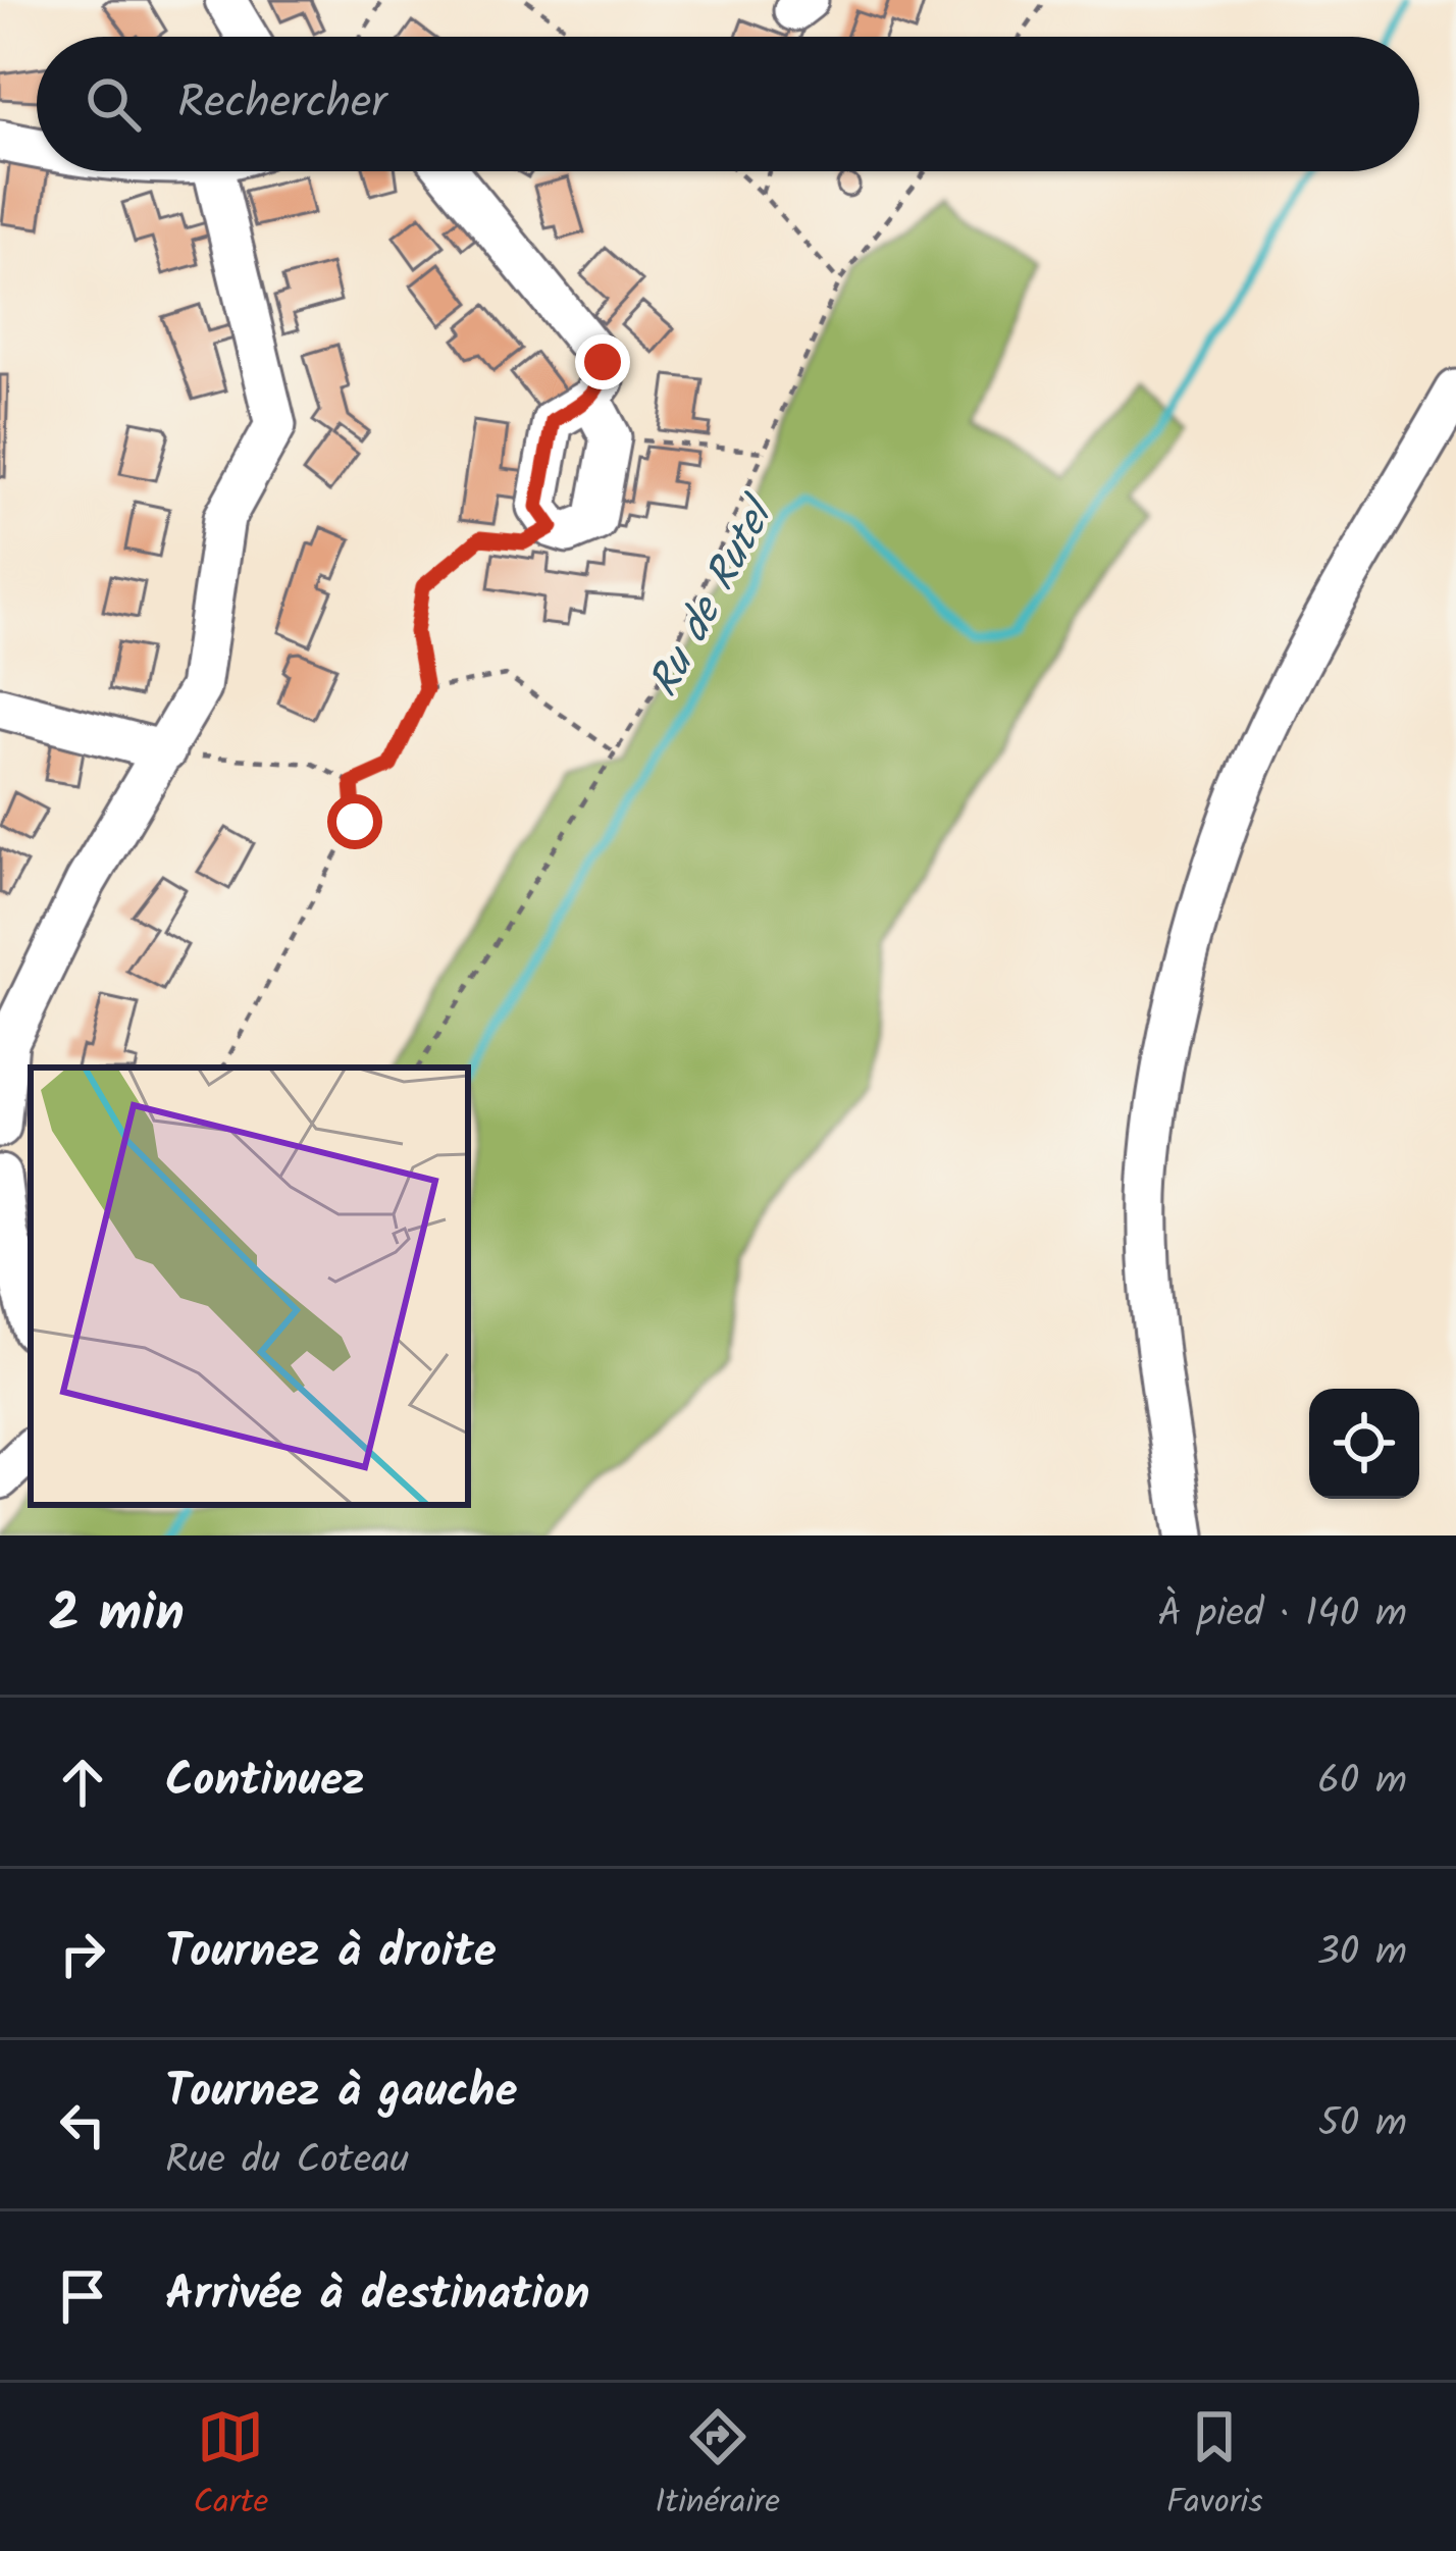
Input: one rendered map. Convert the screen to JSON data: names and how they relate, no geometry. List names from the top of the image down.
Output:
{
  "water": ["Ru de Rutel"],
  "page": {
    "search": "Rechercher",
    "heading": ["2 min", "À pied · 140 m"],
    "list": [
      ["Continuez", "60 m"],
      ["Tournez à droite", "30 m"],
      ["Tournez à gauche", "Rue du Coteau", "50 m"],
      "Arrivée à destination"
    ],
    "nav": ["Carte", "Itinéraire", "Favoris"]
  }
}
